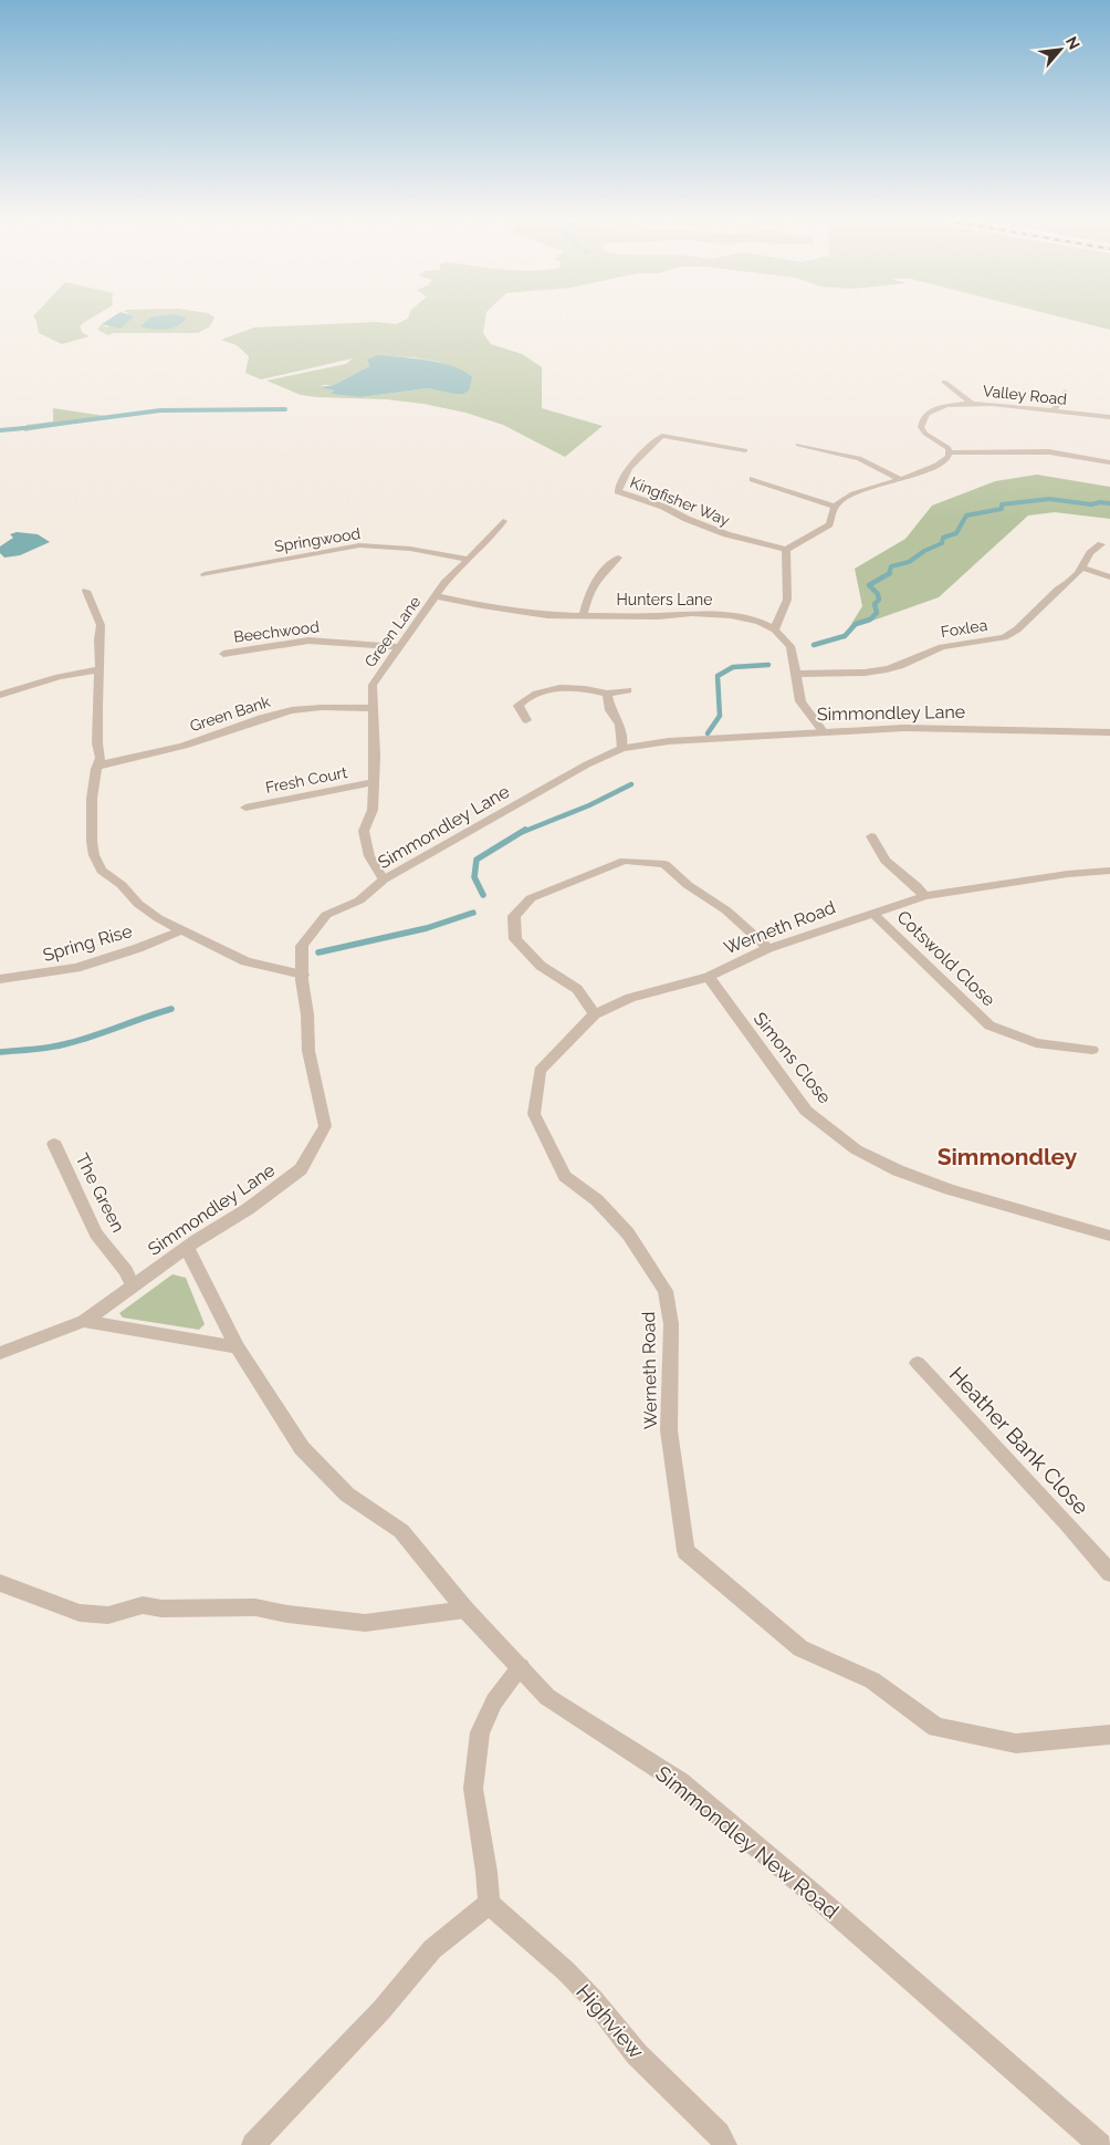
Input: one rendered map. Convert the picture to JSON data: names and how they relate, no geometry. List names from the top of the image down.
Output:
{
  "streets": {
    "street": [
      "Valley Road",
      "Kingfisher Way",
      "Springwood",
      "Hunters Lane",
      "Foxlea",
      "Beechwood",
      "Green Lane",
      "Simmondley Lane",
      "Green Bank",
      "Fresh Court",
      "Werneth Road",
      "Spring Rise",
      "Cotswold Close",
      "Simons Close",
      "The Green",
      "Heather Bank Close",
      "Simmondley New Road",
      "Highview"
    ]
  },
  "crossings": [
    ["Springwood", "Green Lane"],
    ["Hunters Lane", "Green Lane"],
    ["Beechwood", "Green Lane"],
    ["Green Lane", "Simmondley Lane"],
    ["Green Lane", "Green Bank"],
    ["Green Lane", "Fresh Court"],
    ["Simmondley Lane", "The Green"],
    ["Simmondley Lane", "Simmondley New Road"],
    ["Werneth Road", "Cotswold Close"],
    ["Werneth Road", "Simons Close"]
  ],
  "districts": ["Simmondley"],
  "north": "top right"
}
